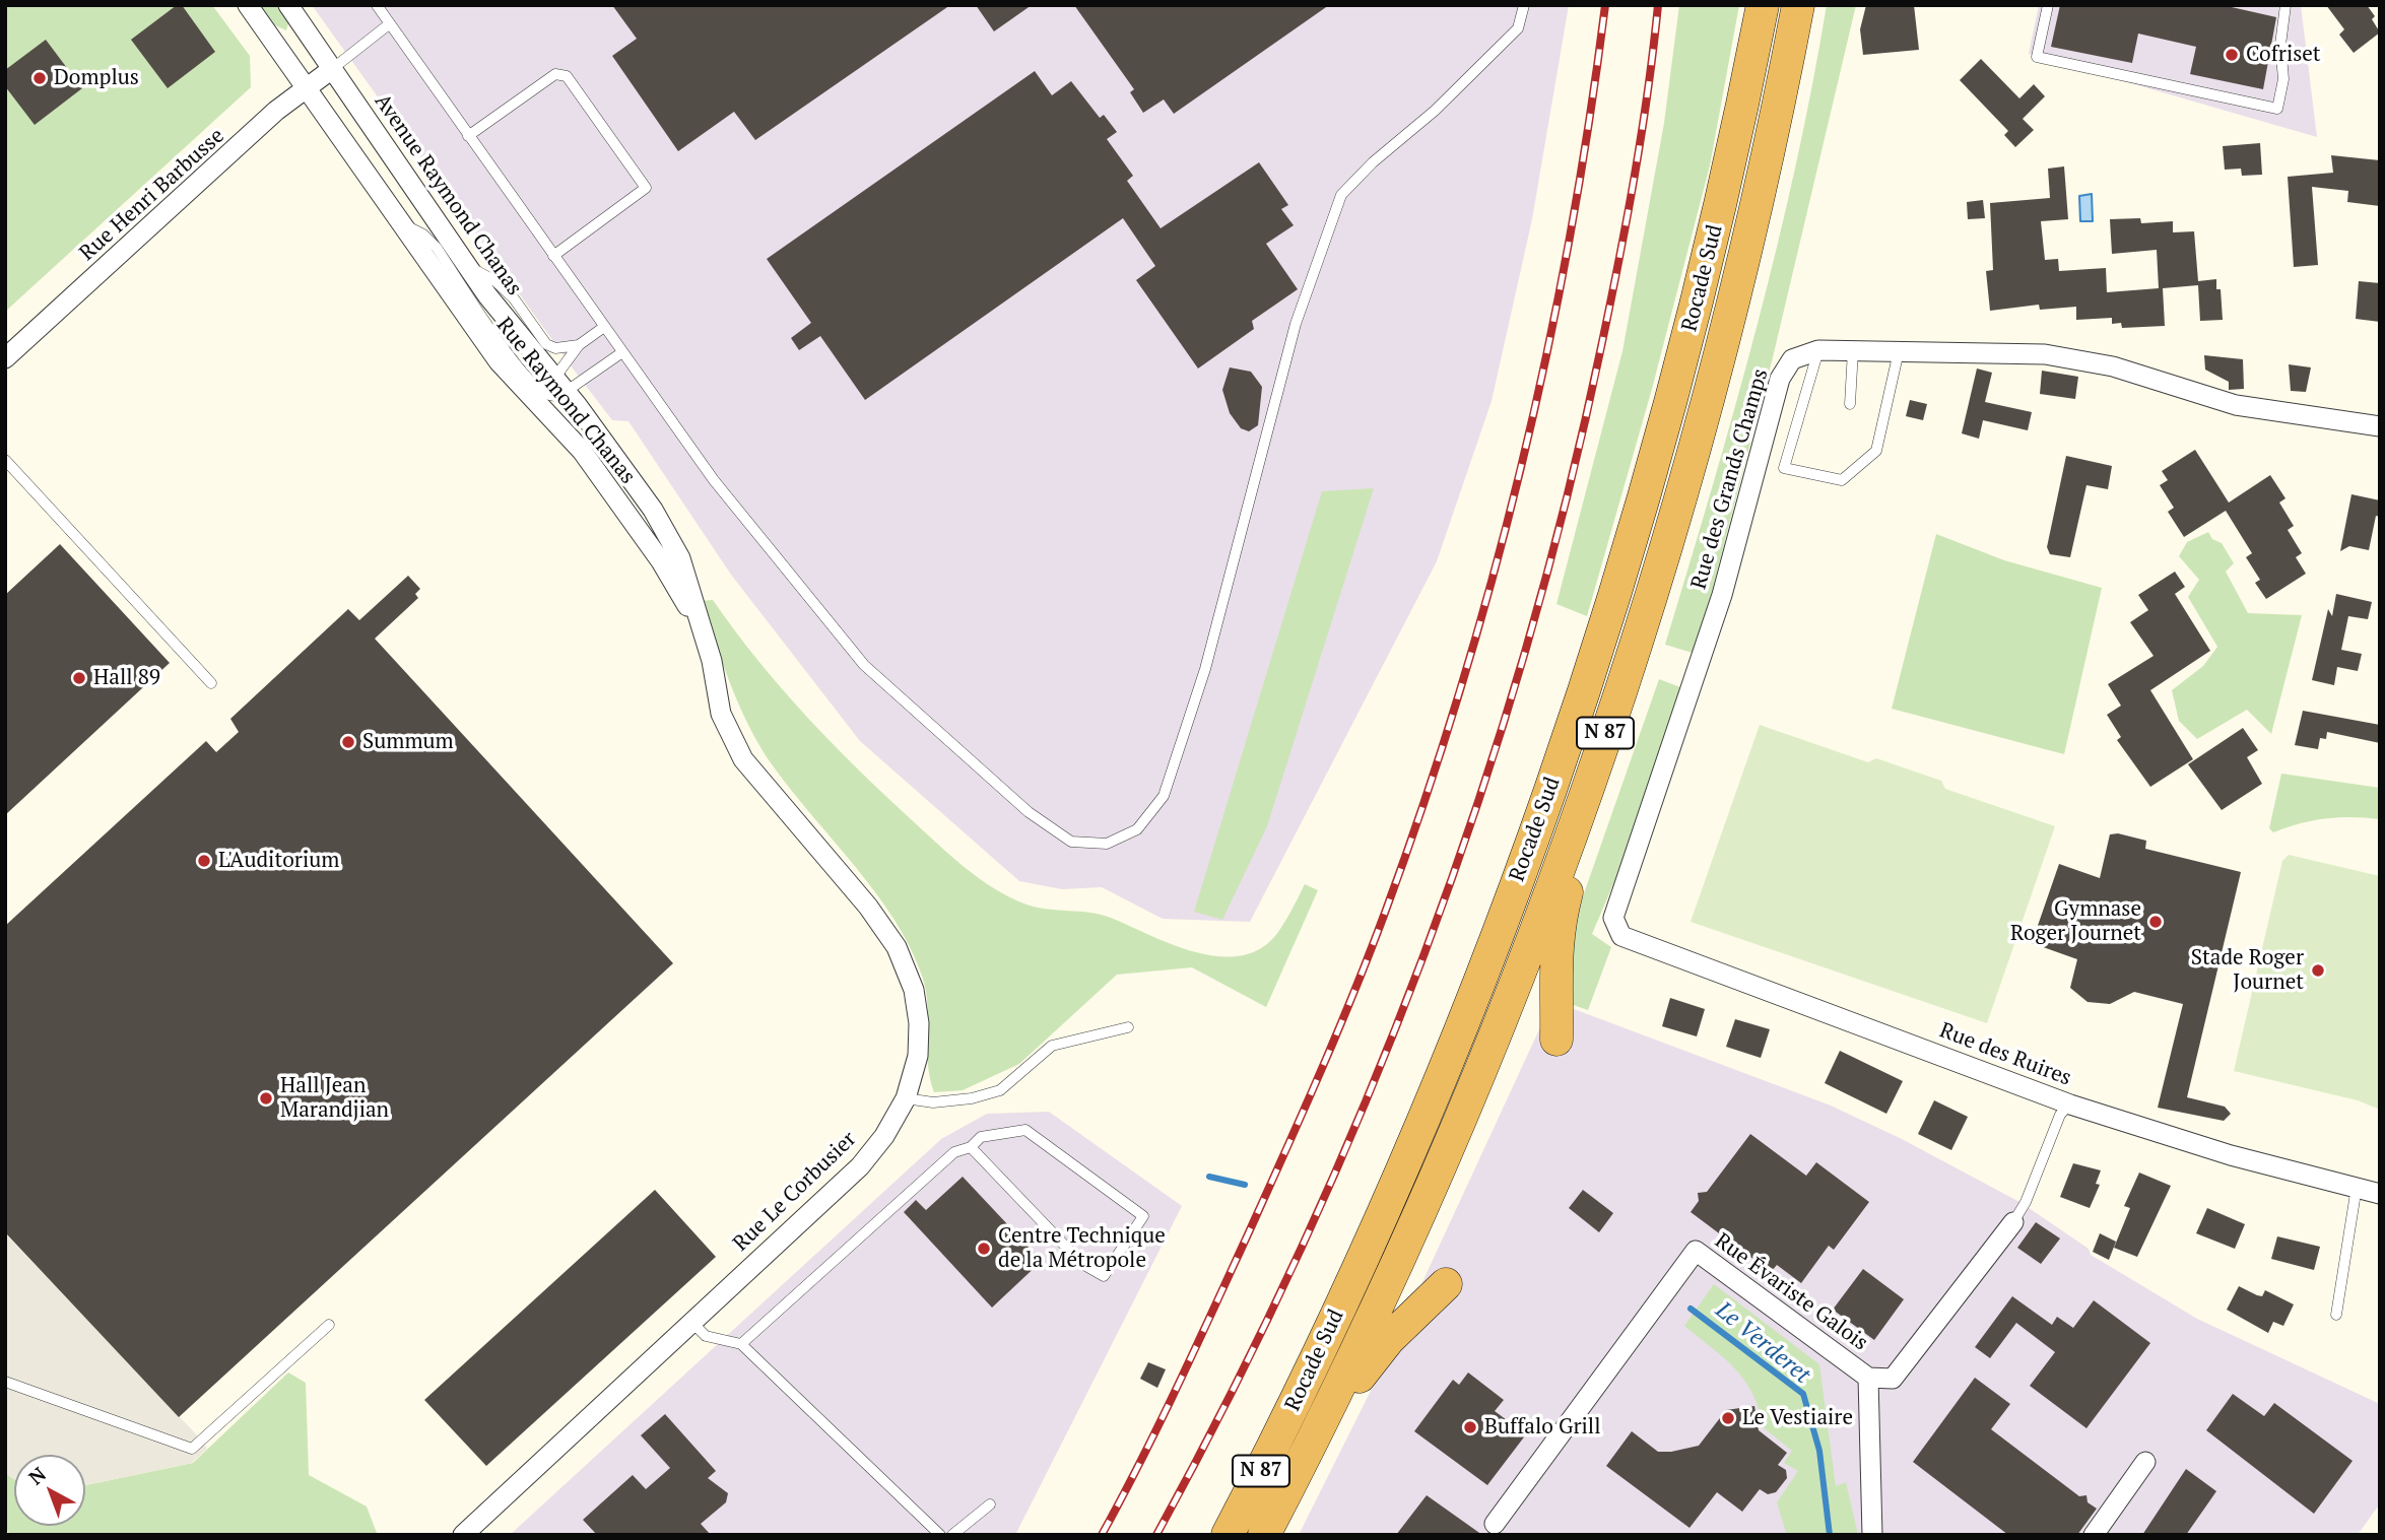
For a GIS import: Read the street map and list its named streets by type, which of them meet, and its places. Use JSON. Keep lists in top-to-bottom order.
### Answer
{
  "streets": {
    "highway": ["Rocade Sud", "N 87"],
    "street": [
      "Rue Henri Barbusse",
      "Avenue Raymond Chanas",
      "Rue Raymond Chanas",
      "Rue des Grands Champs",
      "Rue des Ruires",
      "Rue Le Corbusier",
      "Rue Évariste Galois"
    ]
  },
  "crossings": [
    ["Rue Henri Barbusse", "Avenue Raymond Chanas"],
    ["Rue Henri Barbusse", "Rue Raymond Chanas"],
    ["Avenue Raymond Chanas", "Rue Raymond Chanas"],
    ["Rocade Sud", "N 87"],
    ["Rue Raymond Chanas", "Rue Le Corbusier"],
    ["Rue des Grands Champs", "Rue des Ruires"]
  ],
  "water": ["Le Verderet"],
  "places": [
    "Cofriset",
    "Domplus",
    "Hall 89",
    "Summum",
    "L'Auditorium",
    "Gymnase Roger Journet",
    "Stade Roger Journet",
    "Hall Jean Marandjian",
    "Centre Technique de la Métropole",
    "Le Vestiaire",
    "Buffalo Grill"
  ],
  "north": "top left"
}
